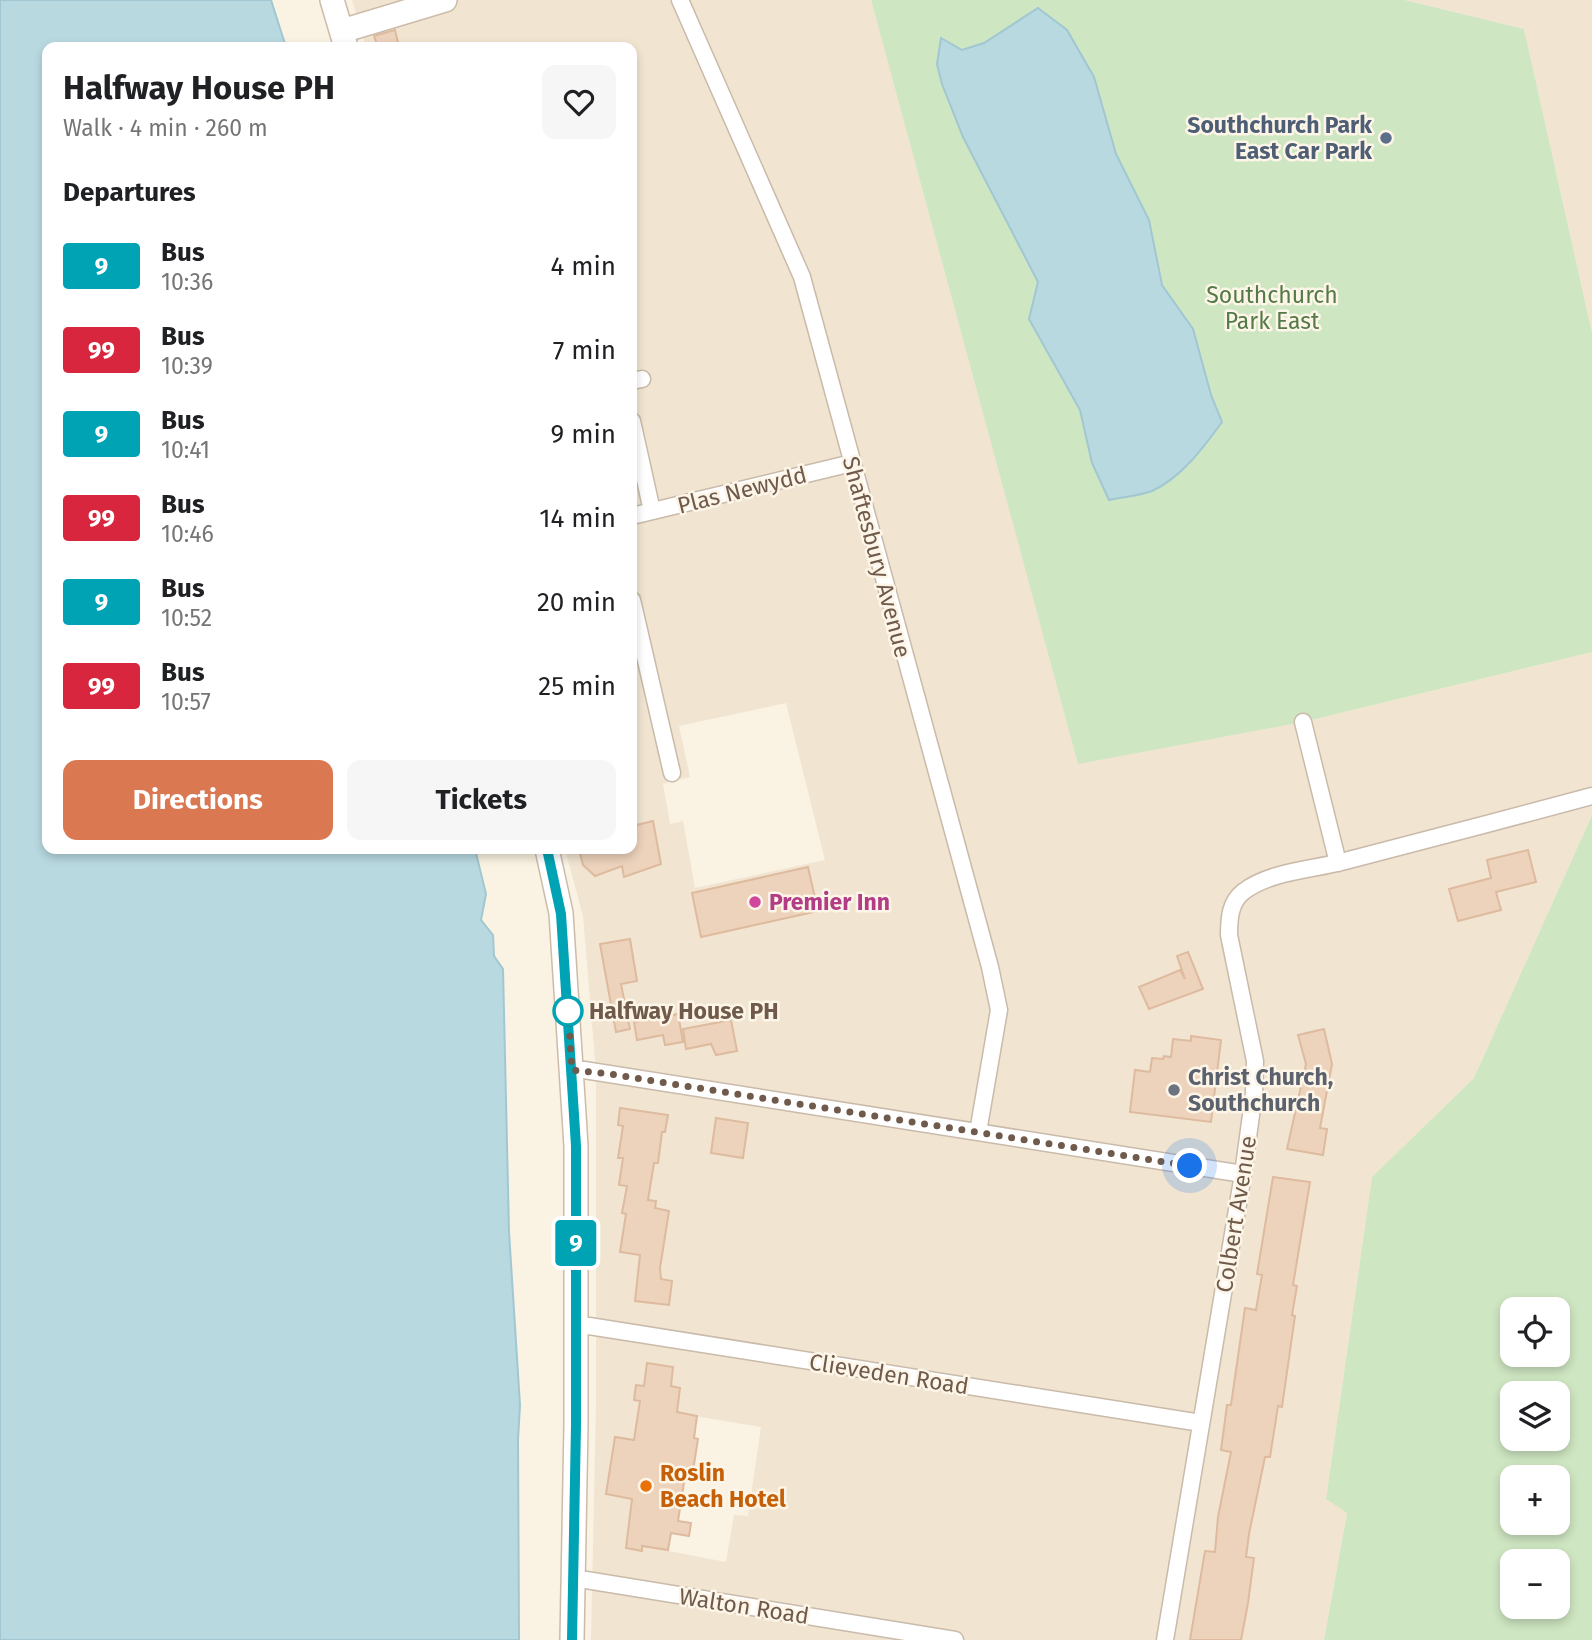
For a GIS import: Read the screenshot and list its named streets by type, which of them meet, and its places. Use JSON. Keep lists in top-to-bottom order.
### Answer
{
  "streets": {
    "street": [
      "Plas Newydd",
      "Shaftesbury Avenue",
      "Colbert Avenue",
      "Clieveden Road",
      "Walton Road"
    ]
  },
  "crossings": [
    ["Plas Newydd", "Shaftesbury Avenue"],
    ["Colbert Avenue", "Clieveden Road"]
  ],
  "parks": ["Southchurch Park East"],
  "places": [
    "Southchurch Park East Car Park",
    "Premier Inn",
    "Halfway House PH",
    "Christ Church, Southchurch",
    "Roslin Beach Hotel"
  ],
  "lines": ["bus line 9"],
  "page": {
    "on_map": "9",
    "heading": [
      ["Halfway House PH", "Walk · 4 min · 260 m"],
      "Departures"
    ],
    "list": [
      {
        "mark": "9",
        "name": "Bus",
        "note": "10:36",
        "value": "4 min"
      },
      {
        "mark": "99",
        "name": "Bus",
        "note": "10:39",
        "value": "7 min"
      },
      {
        "mark": "9",
        "name": "Bus",
        "note": "10:41",
        "value": "9 min"
      },
      {
        "mark": "99",
        "name": "Bus",
        "note": "10:46",
        "value": "14 min"
      },
      {
        "mark": "9",
        "name": "Bus",
        "note": "10:52",
        "value": "20 min"
      },
      {
        "mark": "99",
        "name": "Bus",
        "note": "10:57",
        "value": "25 min"
      }
    ],
    "buttons": ["Directions", "Tickets"],
    "map_buttons": ["+", "−"]
  }
}
